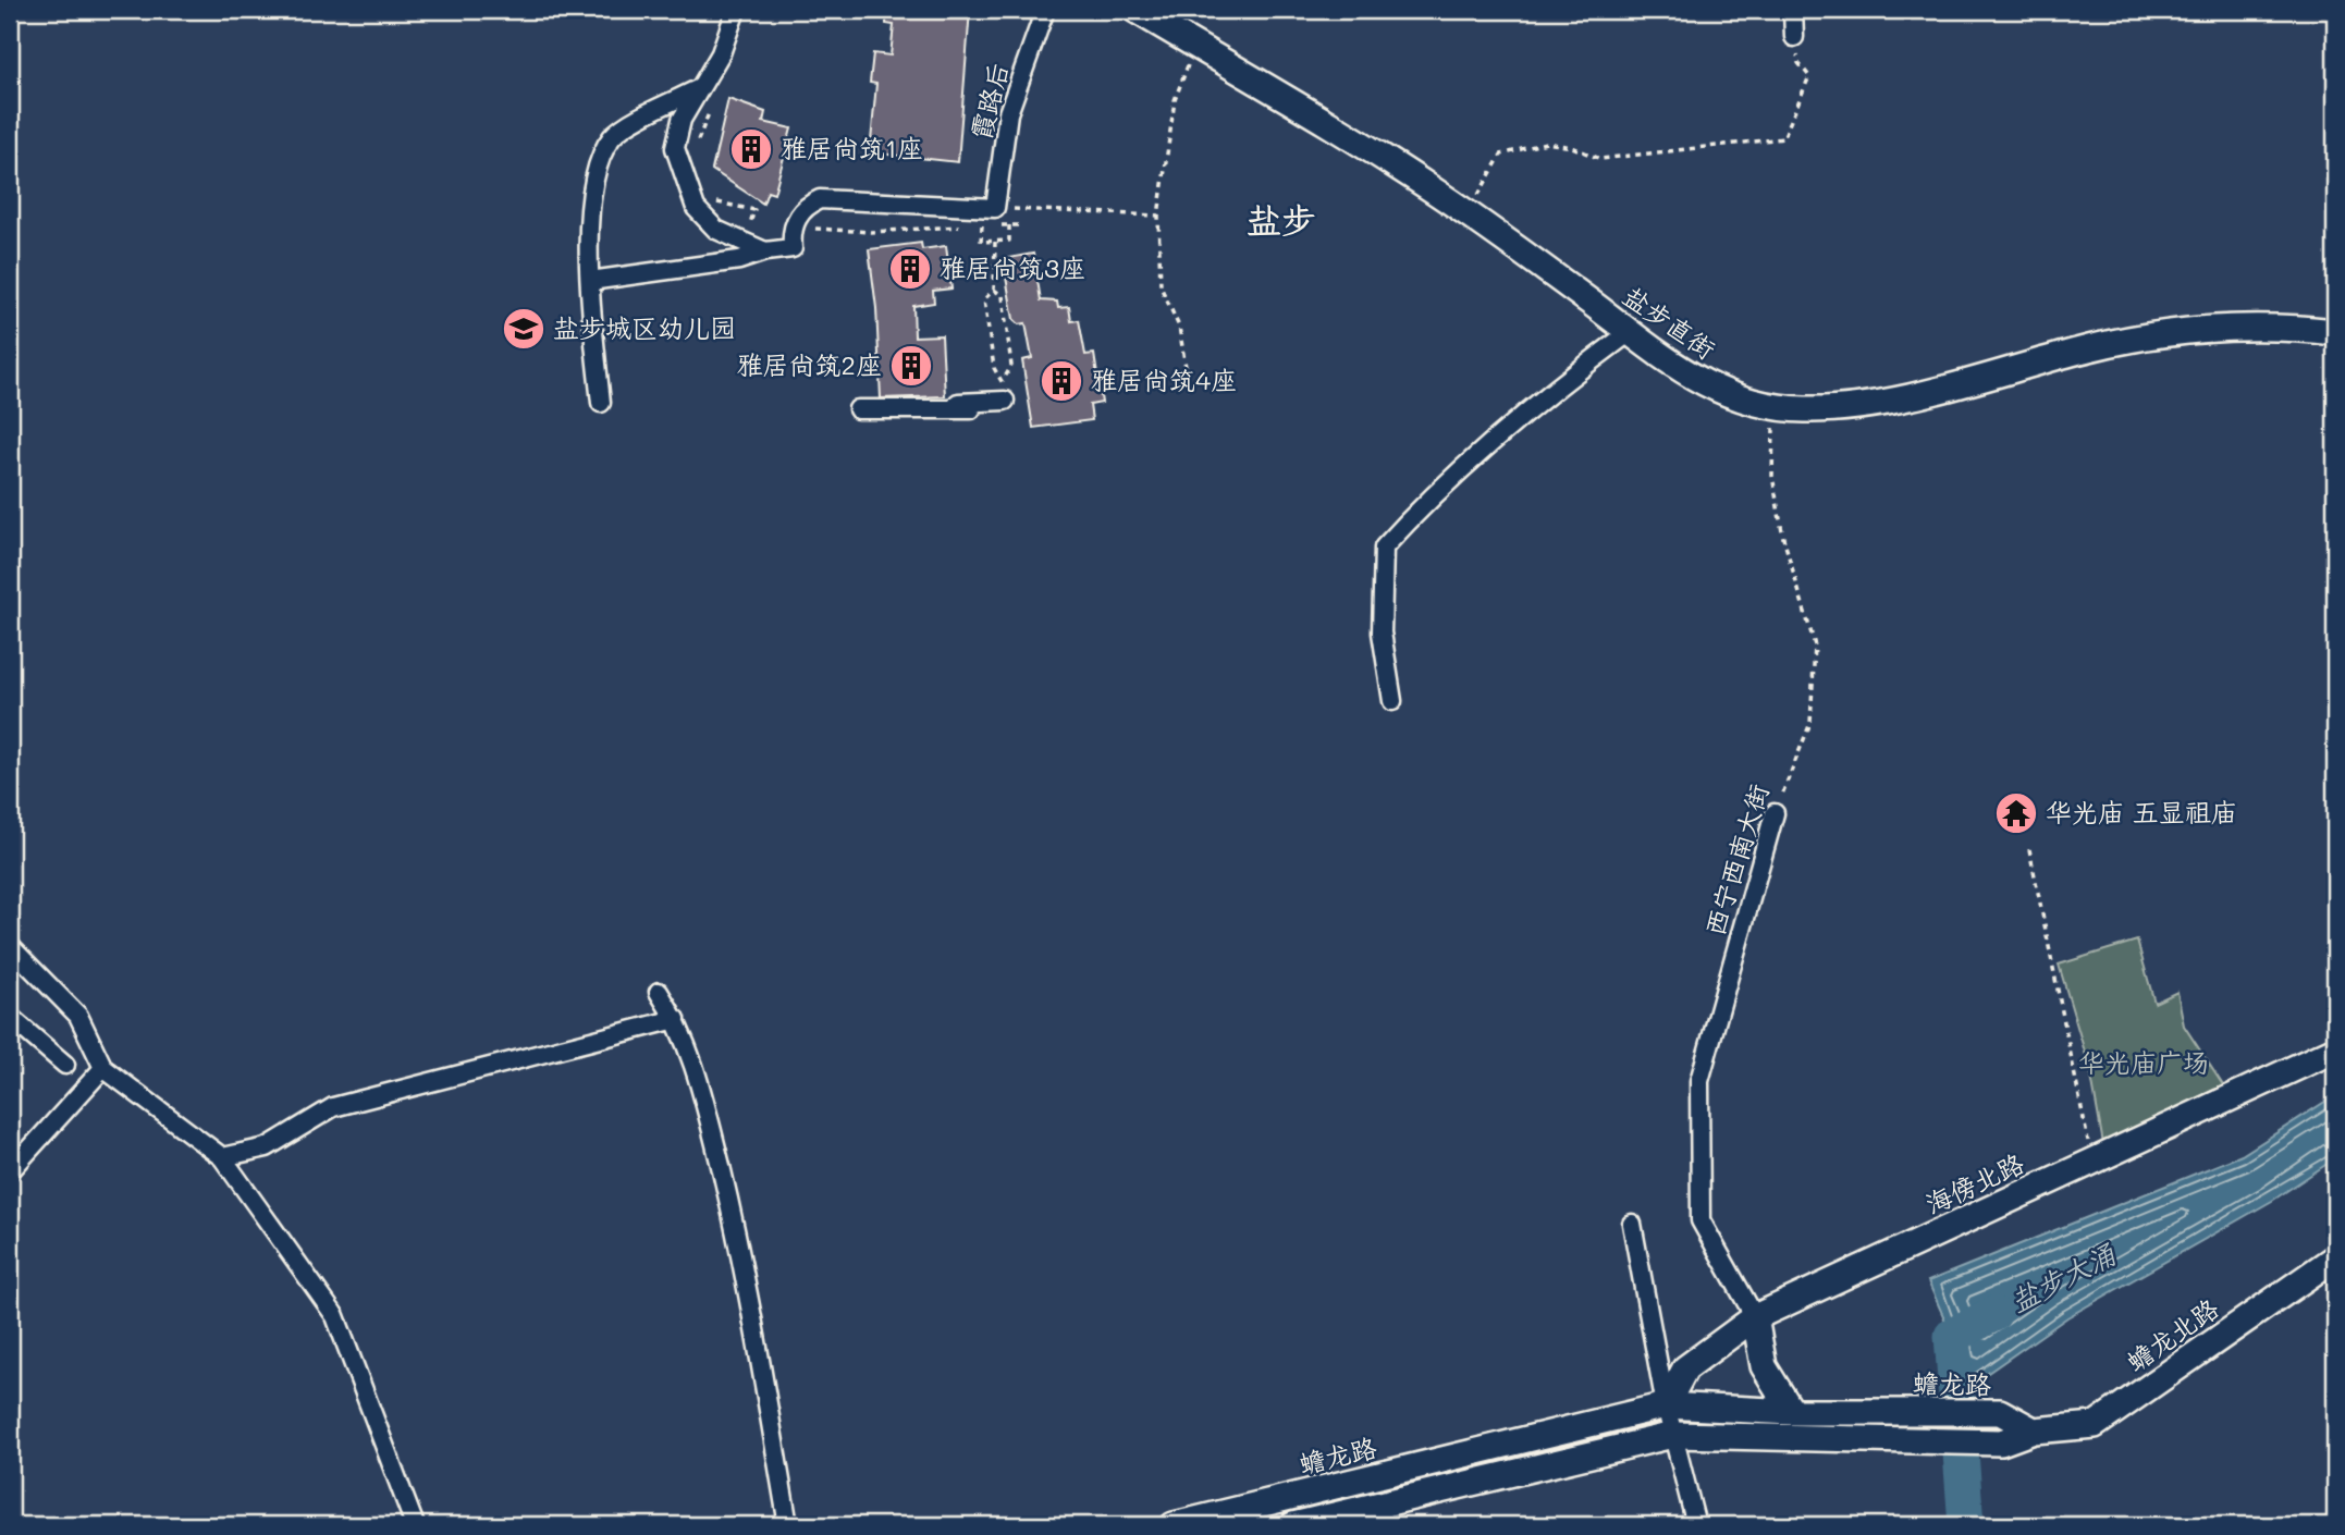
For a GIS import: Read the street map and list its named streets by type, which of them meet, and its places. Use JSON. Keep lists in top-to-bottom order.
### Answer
{
  "streets": {
    "street": [
      "霞路后",
      "盐步直街",
      "西宁西南大街",
      "海傍北路",
      "蟾龙北路",
      "蟾龙路"
    ]
  },
  "crossings": [
    ["盐步直街", "西宁西南大街"],
    ["西宁西南大街", "海傍北路"],
    ["海傍北路", "蟾龙路"],
    ["蟾龙北路", "蟾龙路"]
  ],
  "districts": ["盐步"],
  "water": ["盐步大涌"],
  "parks": ["华光庙广场"],
  "places": {
    "building": [
      "雅居尚筑1座",
      "雅居尚筑3座",
      "雅居尚筑2座",
      "雅居尚筑4座"
    ],
    "school or university": ["盐步城区幼儿园"],
    "temple": ["华光庙 五显祖庙"]
  }
}
